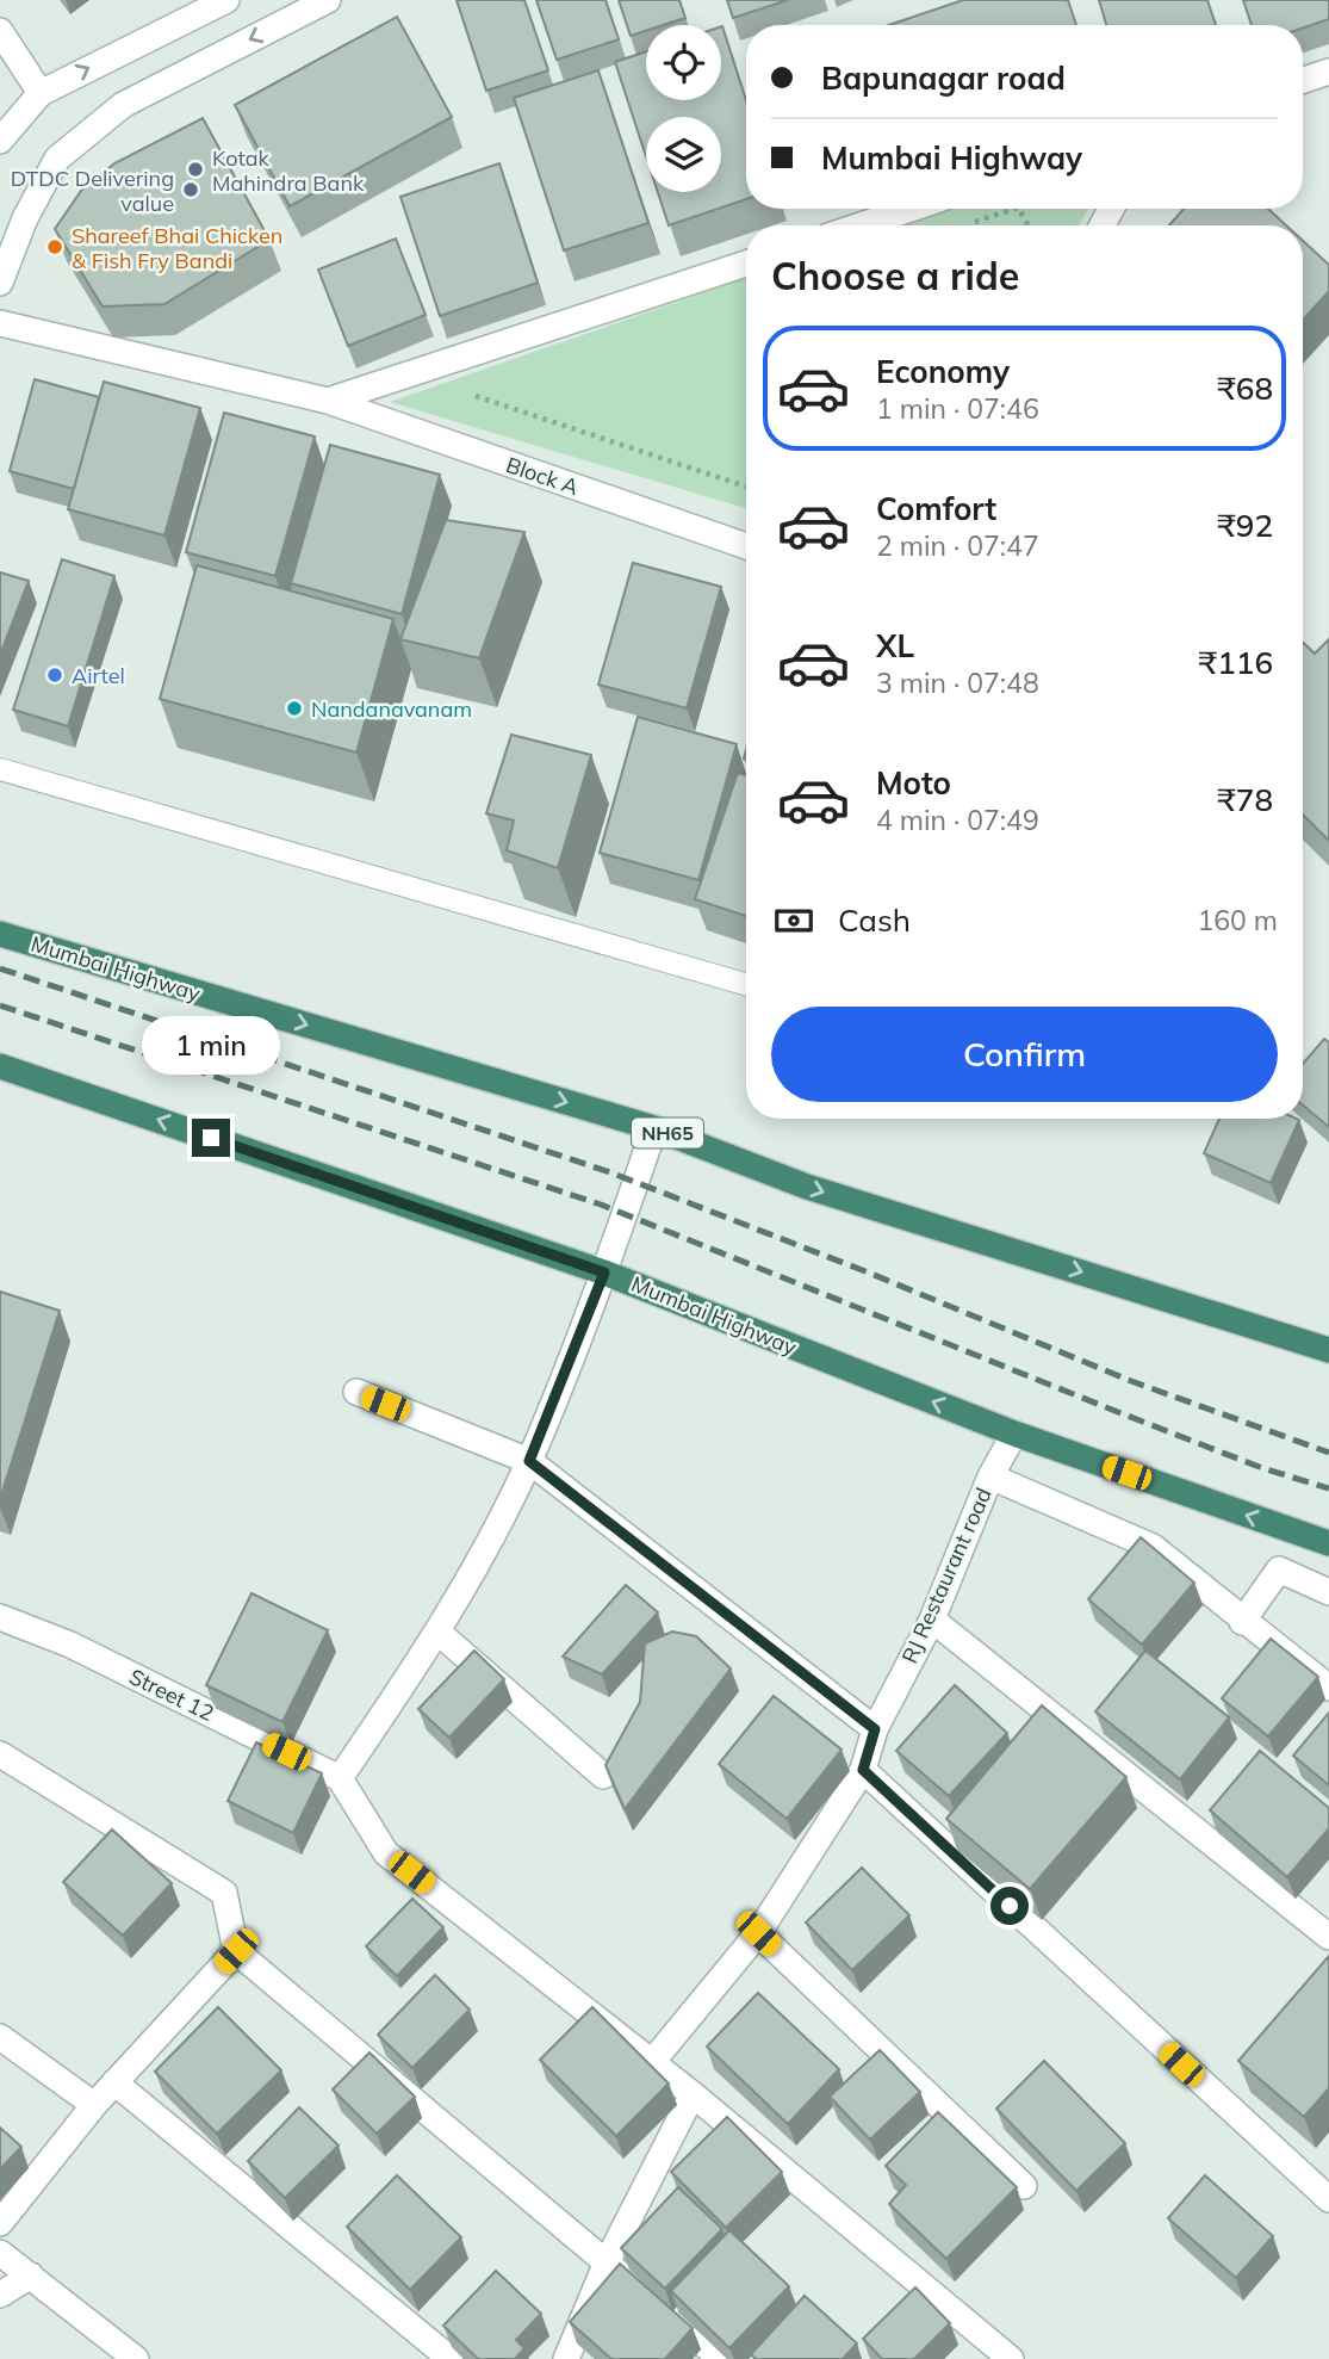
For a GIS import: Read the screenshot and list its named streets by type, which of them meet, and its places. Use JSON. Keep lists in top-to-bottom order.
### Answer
{
  "streets": {
    "highway": ["Mumbai Highway", "NH65"],
    "street": ["Block A", "RJ Restaurant road", "Street 12"]
  },
  "crossings": [
    ["Mumbai Highway", "RJ Restaurant road"]
  ],
  "places": [
    "Kotak Mahindra Bank",
    "DTDC Delivering value",
    "Shareef Bhai Chicken & Fish Fry Bandi",
    "Airtel",
    "Nandanavanam"
  ],
  "page": {
    "banner": ["Bapunagar road", "Mumbai Highway"],
    "heading": "Choose a ride",
    "list": [
      {
        "name": "Economy",
        "note": "1 min · 07:46",
        "value": "₹68"
      },
      {
        "name": "Comfort",
        "note": "2 min · 07:47",
        "value": "₹92"
      },
      {
        "name": "XL",
        "note": "3 min · 07:48",
        "value": "₹116"
      },
      {
        "name": "Moto",
        "note": "4 min · 07:49",
        "value": "₹78"
      }
    ],
    "pay": ["Cash", "160 m"],
    "buttons": "Confirm",
    "bubble": "1 min"
  }
}
